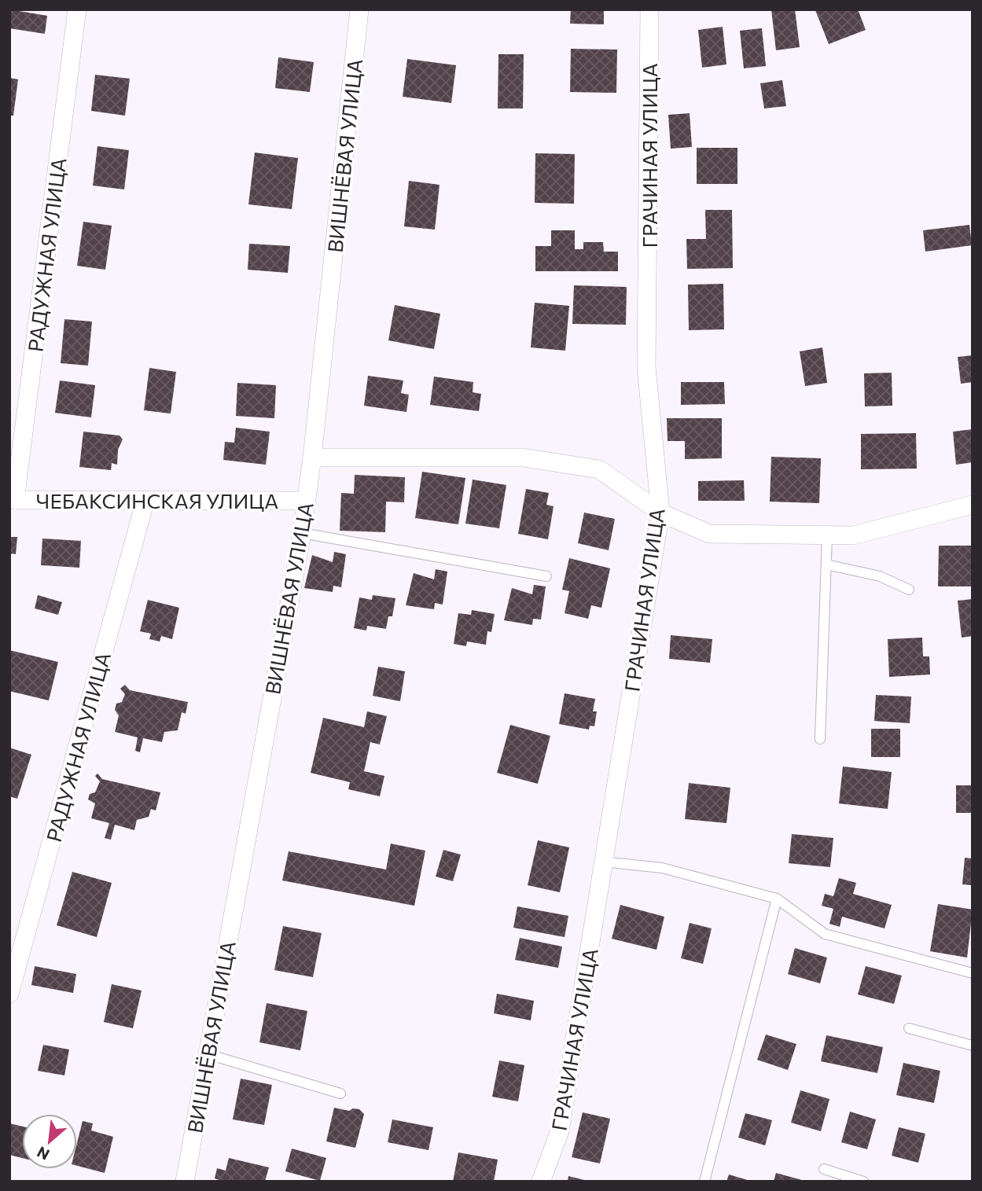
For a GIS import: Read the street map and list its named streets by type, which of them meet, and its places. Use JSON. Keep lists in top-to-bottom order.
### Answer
{
  "streets": {
    "street": [
      "ВИШНЁВАЯ УЛИЦА",
      "ГРАЧИНАЯ УЛИЦА",
      "РАДУЖНАЯ УЛИЦА",
      "ЧЕБАКСИНСКАЯ УЛИЦА"
    ]
  },
  "crossings": [
    ["ВИШНЁВАЯ УЛИЦА", "ЧЕБАКСИНСКАЯ УЛИЦА"],
    ["РАДУЖНАЯ УЛИЦА", "ЧЕБАКСИНСКАЯ УЛИЦА"]
  ],
  "north": "bottom left"
}
